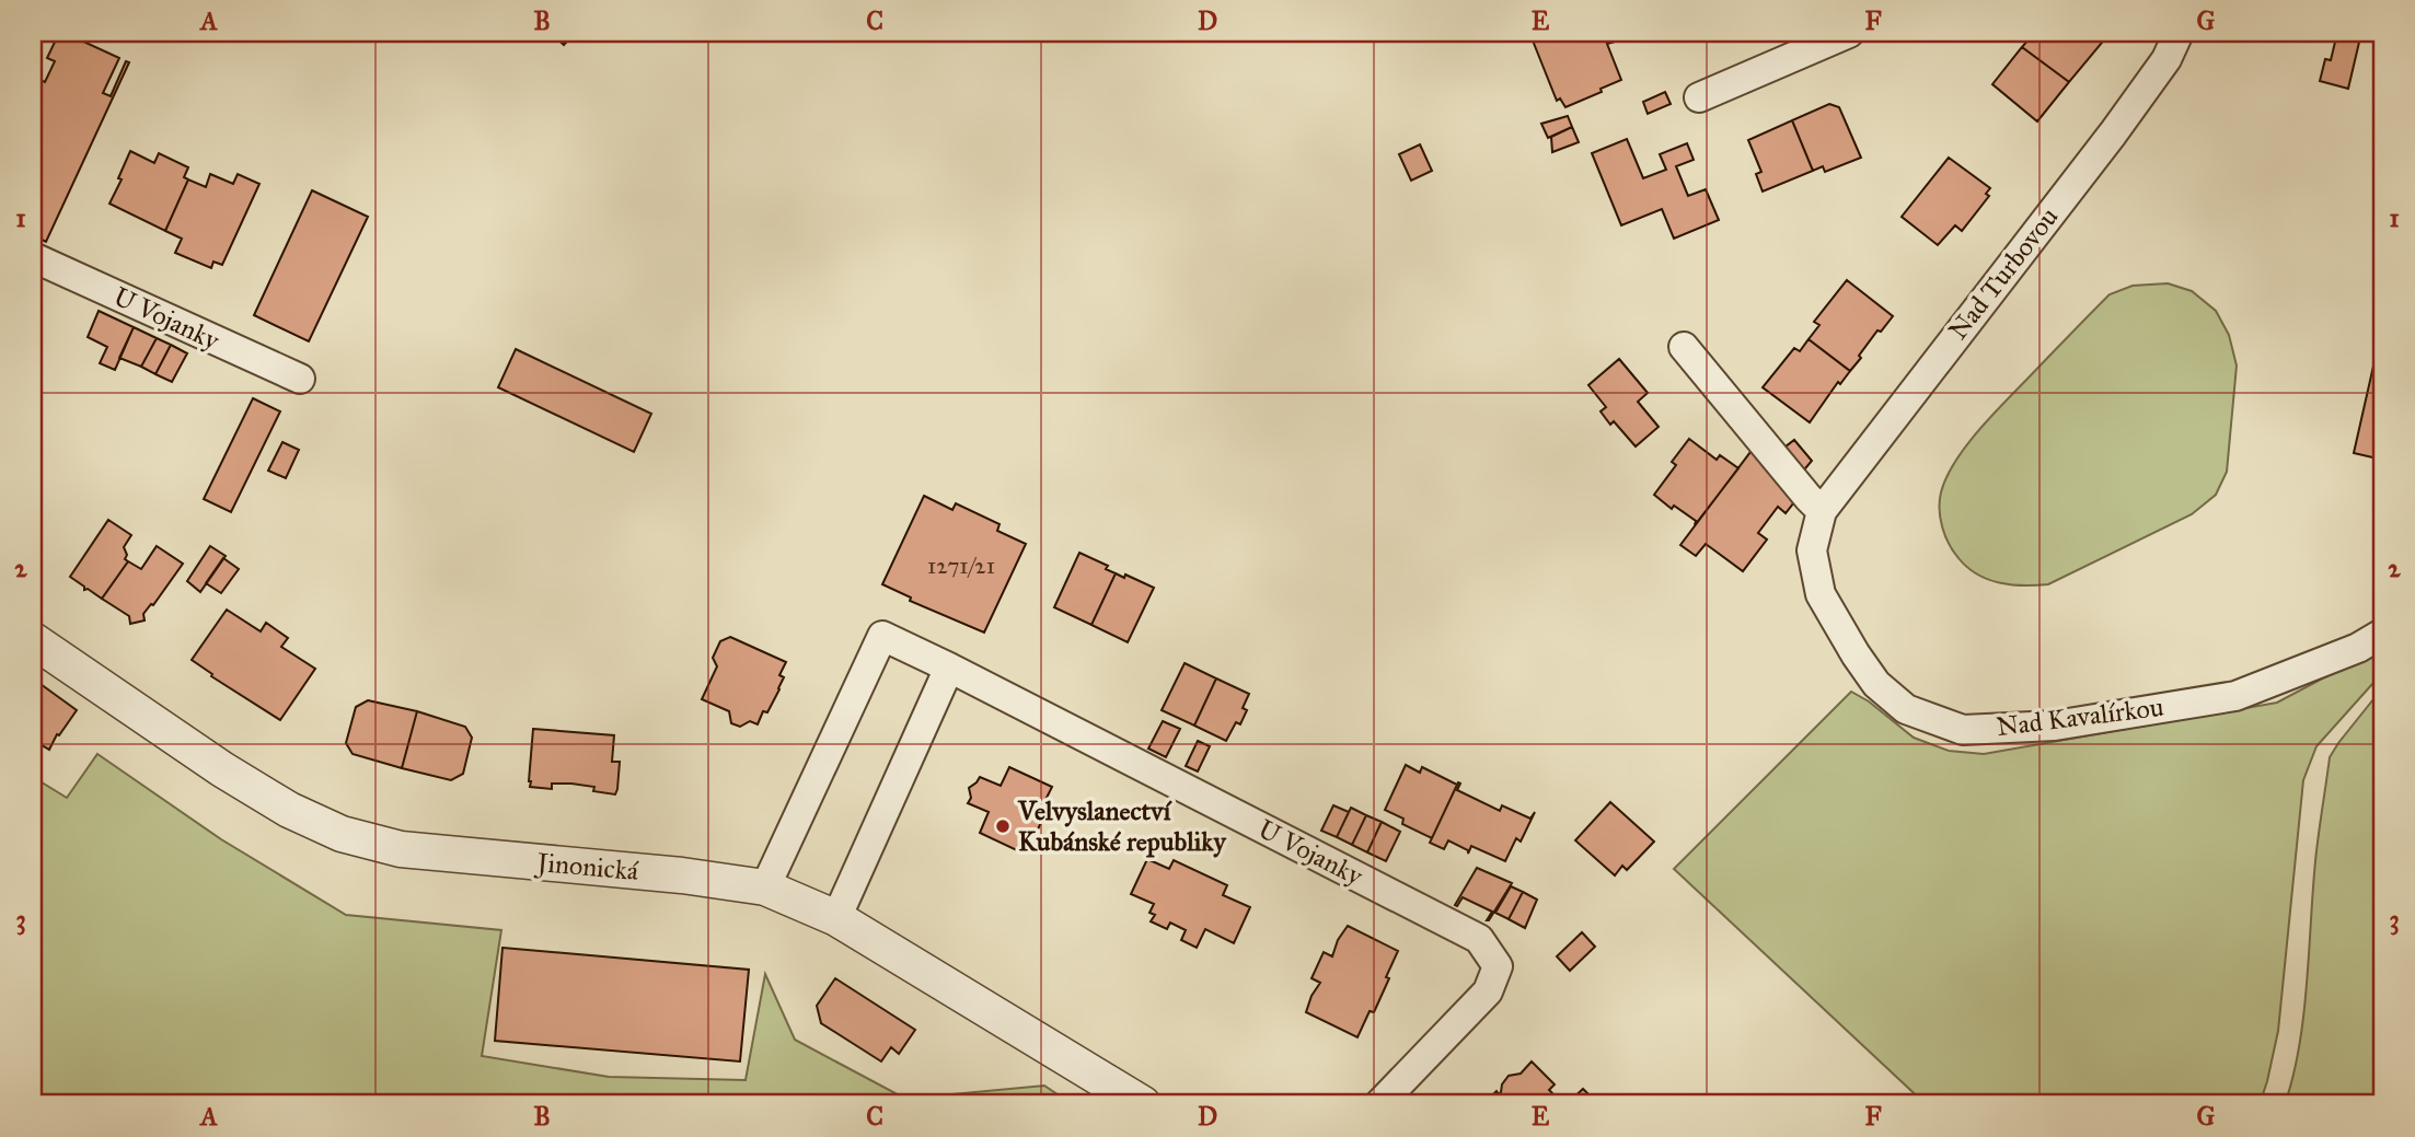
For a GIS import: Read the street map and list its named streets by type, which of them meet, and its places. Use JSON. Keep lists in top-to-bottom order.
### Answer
{
  "streets": {
    "street": [
      "Nad Turbovou",
      "U Vojanky",
      "Nad Kavalírkou",
      "Jinonická"
    ]
  },
  "crossings": [
    ["Nad Turbovou", "Nad Kavalírkou"],
    ["U Vojanky", "Jinonická"]
  ],
  "places": ["Velvyslanectví Kubánské republiky"],
  "house_numbers": ["1271/21"],
  "grid": {
    "columns": [
      "A",
      "B",
      "C",
      "D",
      "E",
      "F",
      "G"
    ],
    "rows": ["1", "2", "3"]
  }
}
